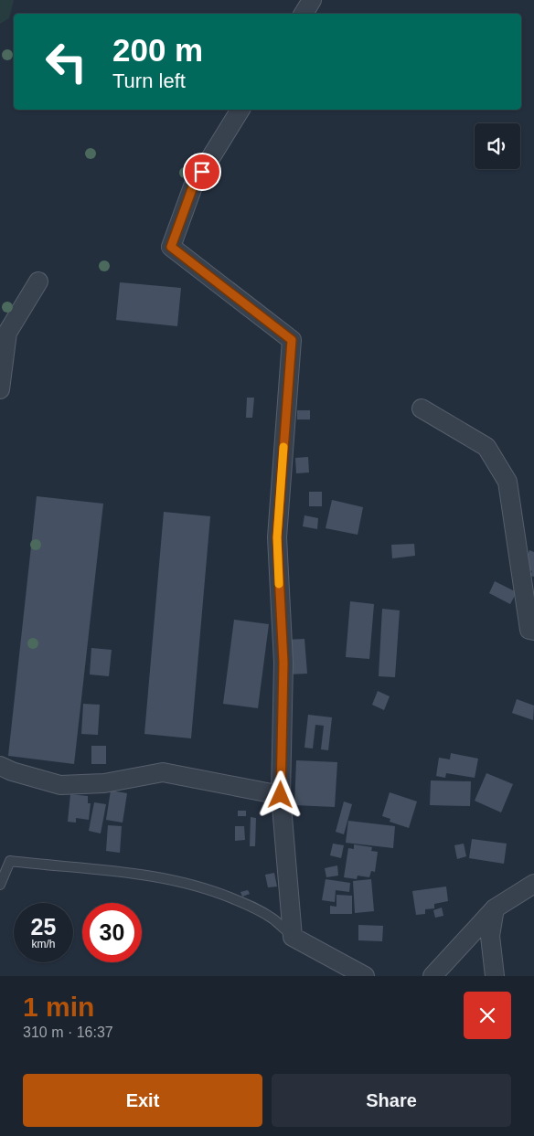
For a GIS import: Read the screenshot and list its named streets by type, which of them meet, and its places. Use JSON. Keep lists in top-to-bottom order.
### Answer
{
  "page": {
    "turn": ["200 m", "Turn left"],
    "speed": "25 km/h",
    "limit": "30",
    "heading": ["1 min", "310 m · 16:37"],
    "buttons": ["Exit", "Share"]
  }
}
